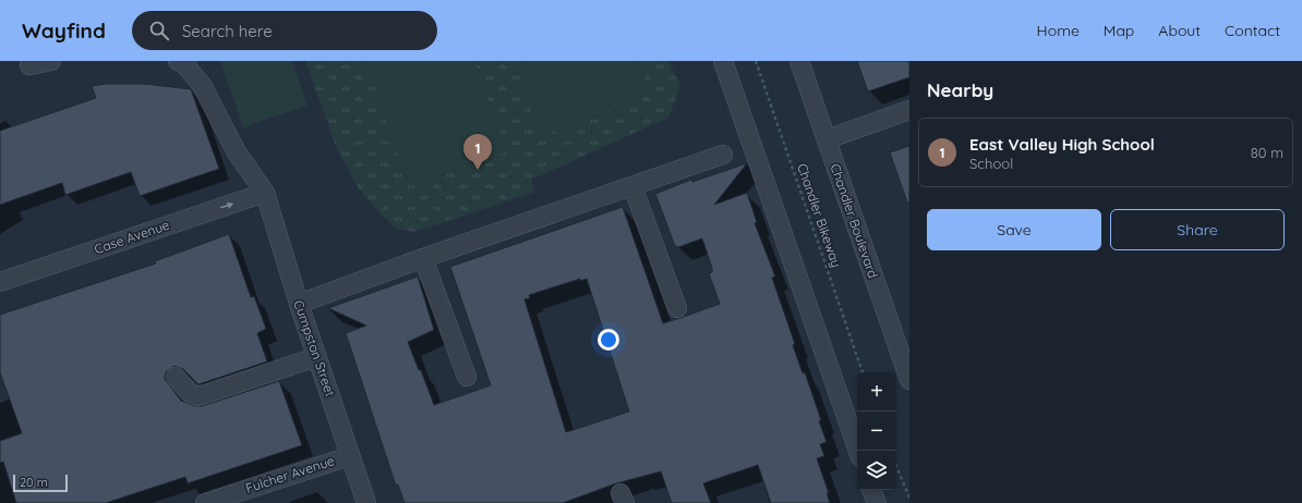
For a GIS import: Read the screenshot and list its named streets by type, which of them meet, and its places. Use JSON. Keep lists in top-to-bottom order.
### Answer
{
  "streets": {
    "street": [
      "Chandler Boulevard",
      "Case Avenue",
      "Cumpston Street",
      "Fulcher Avenue"
    ],
    "path": ["Chandler Bikeway"]
  },
  "crossings": [
    ["Case Avenue", "Cumpston Street"],
    ["Cumpston Street", "Fulcher Avenue"]
  ],
  "one_way": ["Case Avenue"],
  "scale_bar": "20 m",
  "page": {
    "header": "Wayfind",
    "search": "Search here",
    "nav": [
      "Home",
      "Map",
      "About",
      "Contact"
    ],
    "heading": "Nearby",
    "list": [
      {
        "mark": "1",
        "name": "East Valley High School",
        "note": "School",
        "value": "80 m"
      }
    ],
    "pins": "1",
    "buttons": ["Save", "Share"],
    "map_buttons": ["+", "−"],
    "scale": "20 m"
  }
}
